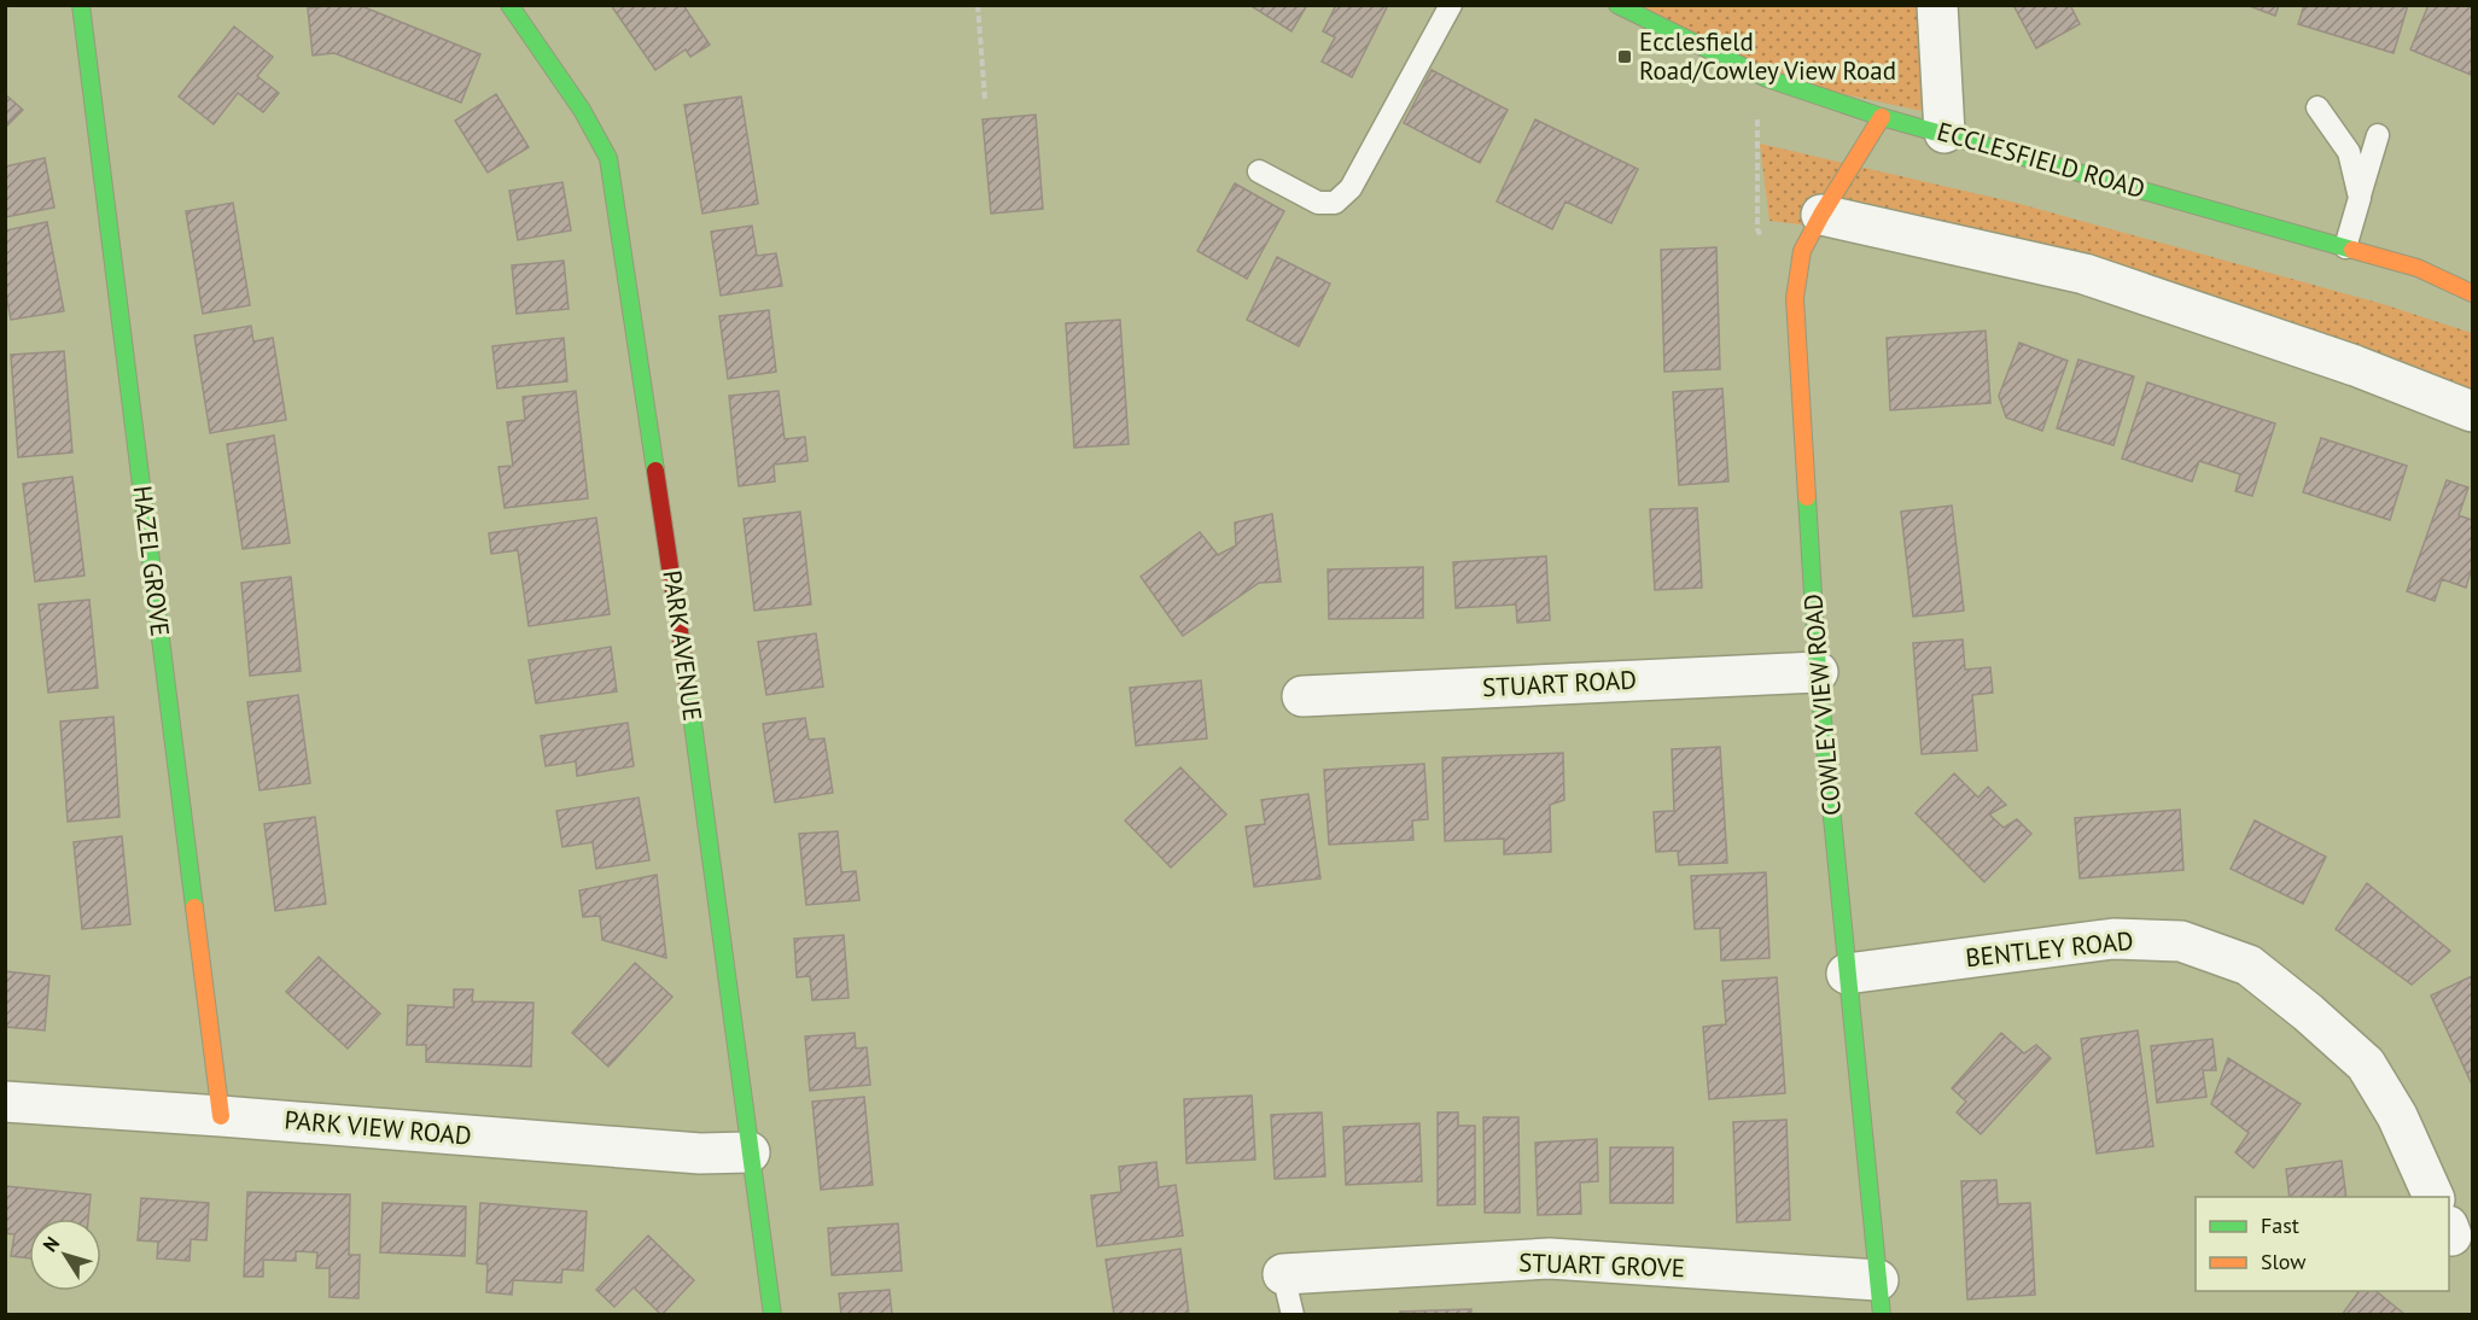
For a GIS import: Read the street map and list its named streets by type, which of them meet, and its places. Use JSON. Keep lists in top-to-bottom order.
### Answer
{
  "streets": {
    "street": [
      "ECCLESFIELD ROAD",
      "HAZEL GROVE",
      "PARK AVENUE",
      "STUART ROAD",
      "COWLEY VIEW ROAD",
      "BENTLEY ROAD",
      "PARK VIEW ROAD",
      "STUART GROVE"
    ]
  },
  "crossings": [
    ["ECCLESFIELD ROAD", "COWLEY VIEW ROAD"],
    ["HAZEL GROVE", "PARK VIEW ROAD"],
    ["PARK AVENUE", "PARK VIEW ROAD"],
    ["STUART ROAD", "COWLEY VIEW ROAD"],
    ["COWLEY VIEW ROAD", "BENTLEY ROAD"],
    ["COWLEY VIEW ROAD", "STUART GROVE"]
  ],
  "places": {
    "transit": ["Ecclesfield Road/Cowley View Road"]
  },
  "legend": ["Fast", "Slow"],
  "north": "top left"
}
